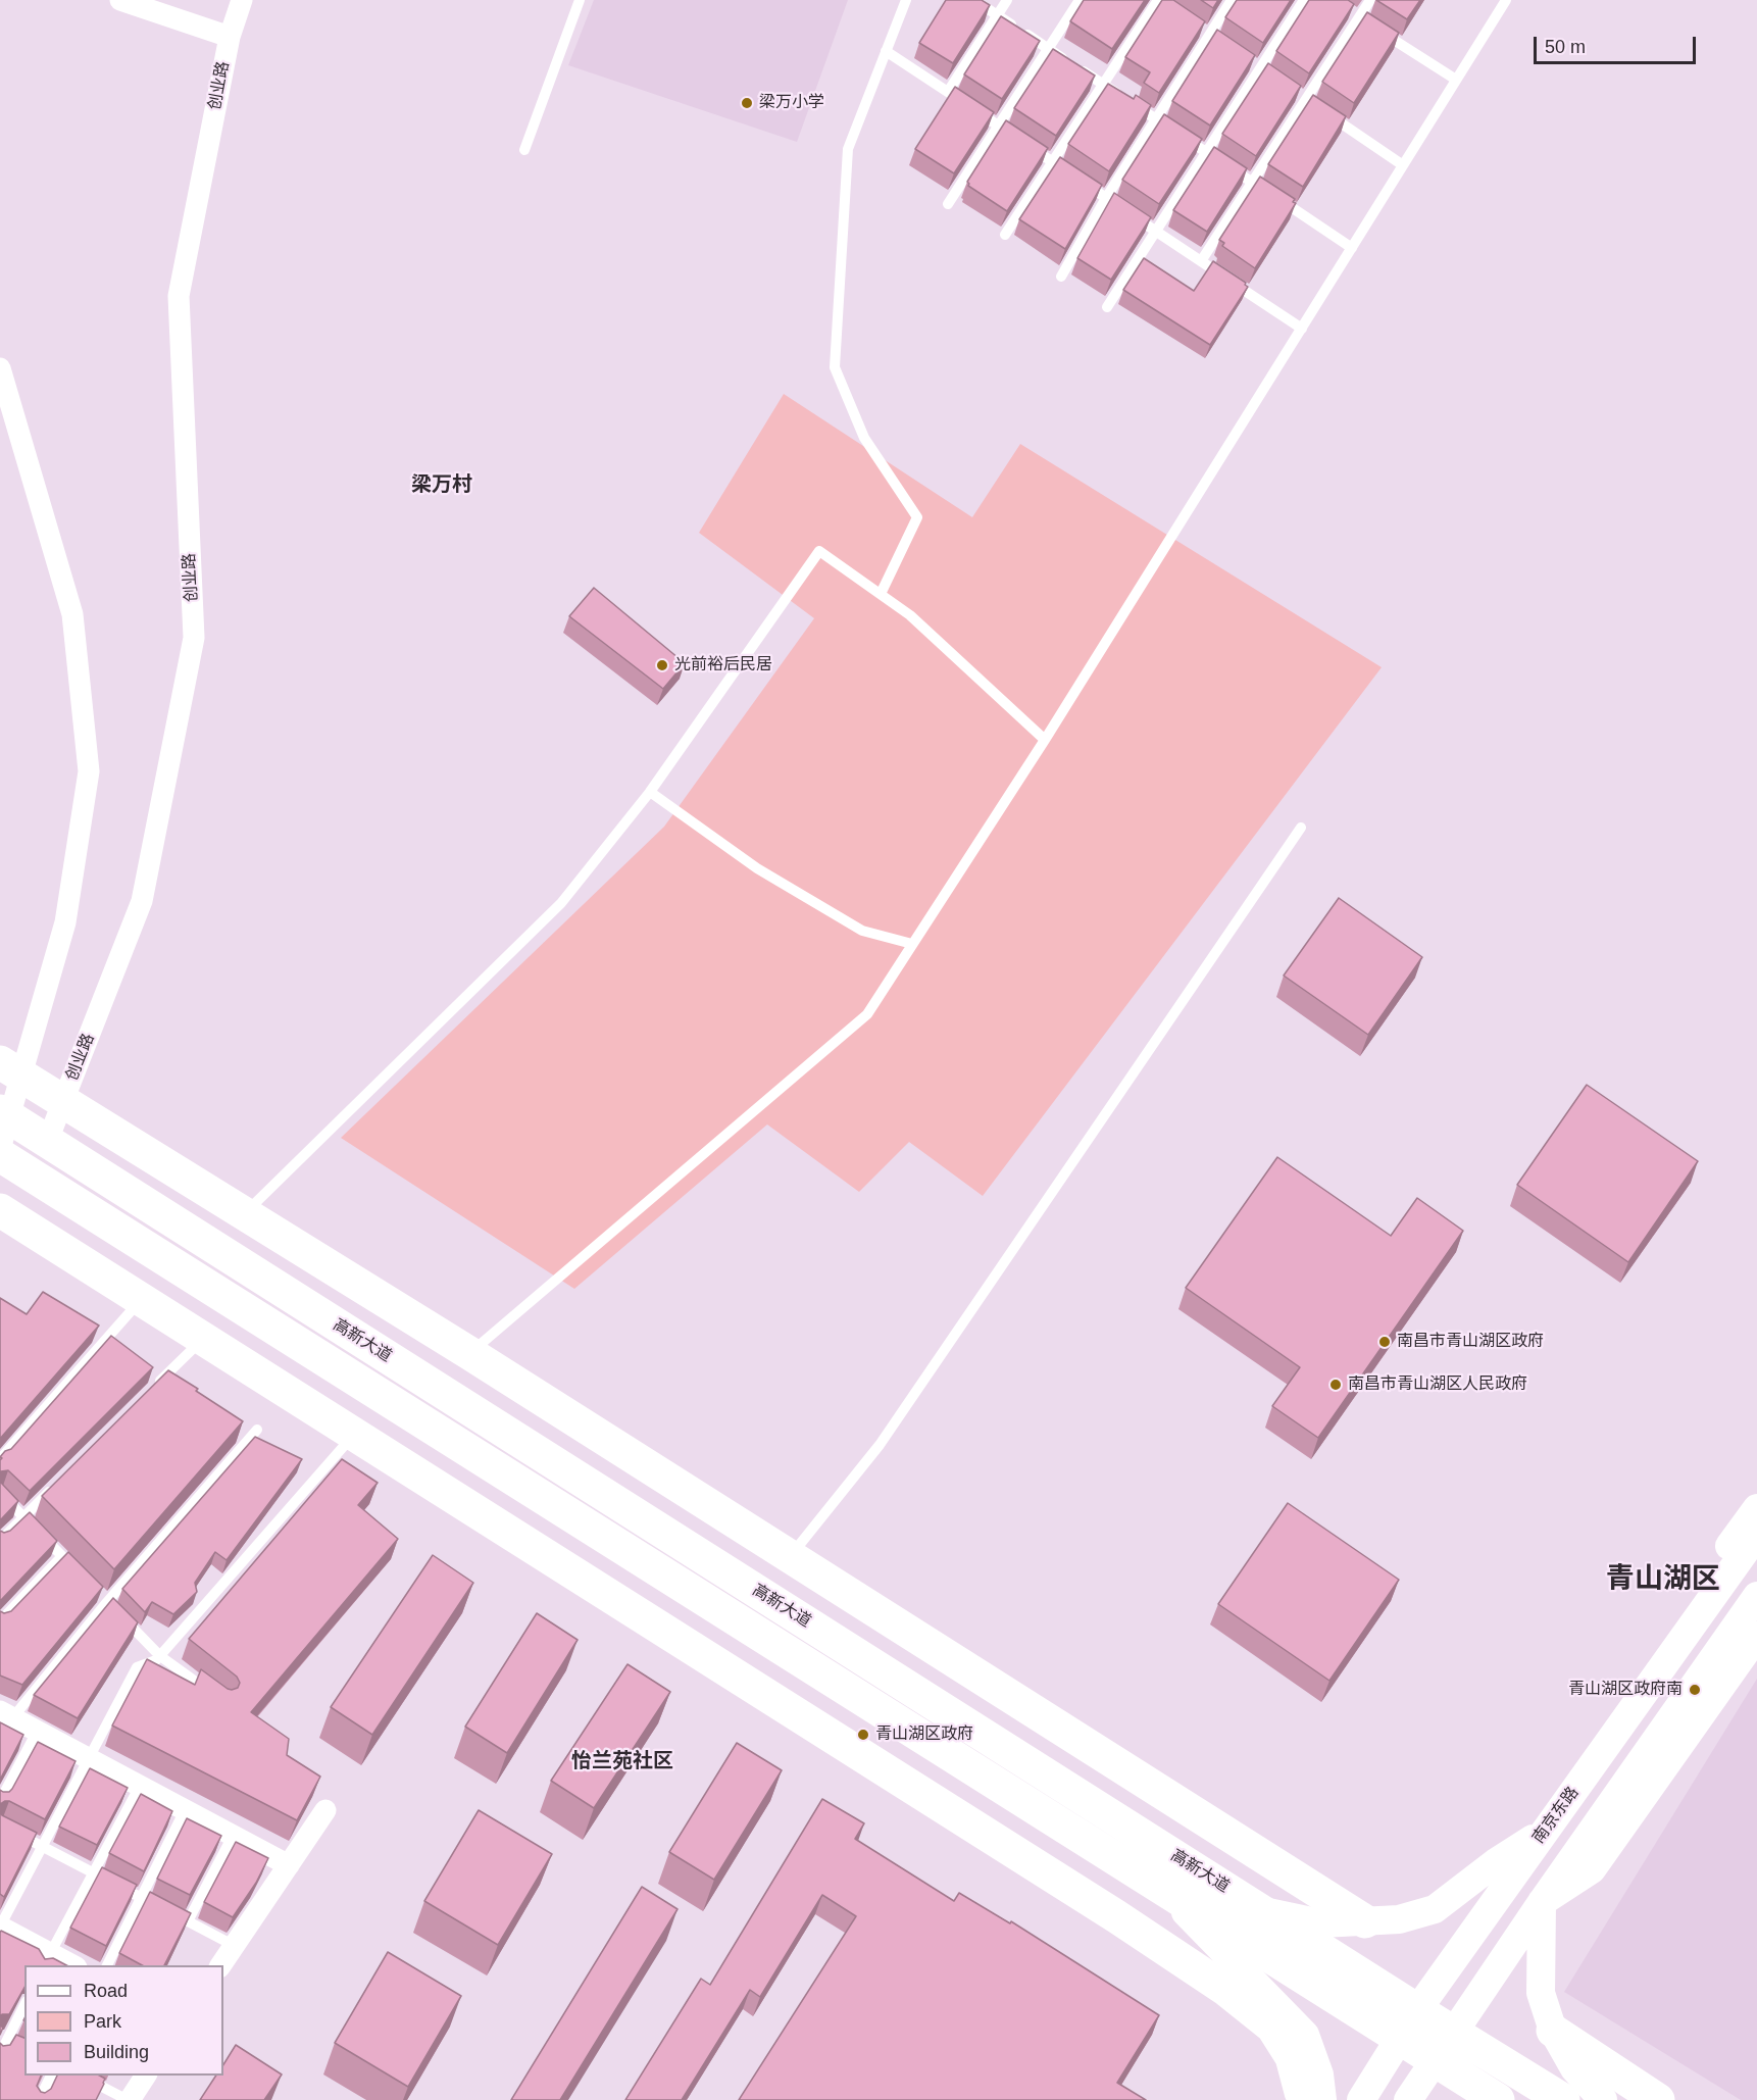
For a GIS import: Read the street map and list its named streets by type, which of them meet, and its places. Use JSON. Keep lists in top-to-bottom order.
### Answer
{
  "streets": {
    "main road": ["高新大道", "南京东路"],
    "street": ["创业路"]
  },
  "crossings": [
    ["创业路", "高新大道"],
    ["高新大道", "南京东路"]
  ],
  "districts": ["梁万村", "青山湖区", "怡兰苑社区"],
  "places": [
    "梁万小学",
    "光前裕后民居",
    "南昌市青山湖区政府",
    "南昌市青山湖区人民政府",
    "青山湖区政府南",
    "青山湖区政府"
  ],
  "legend": ["Road", "Park", "Building"],
  "scale_bar": "50 m"
}
